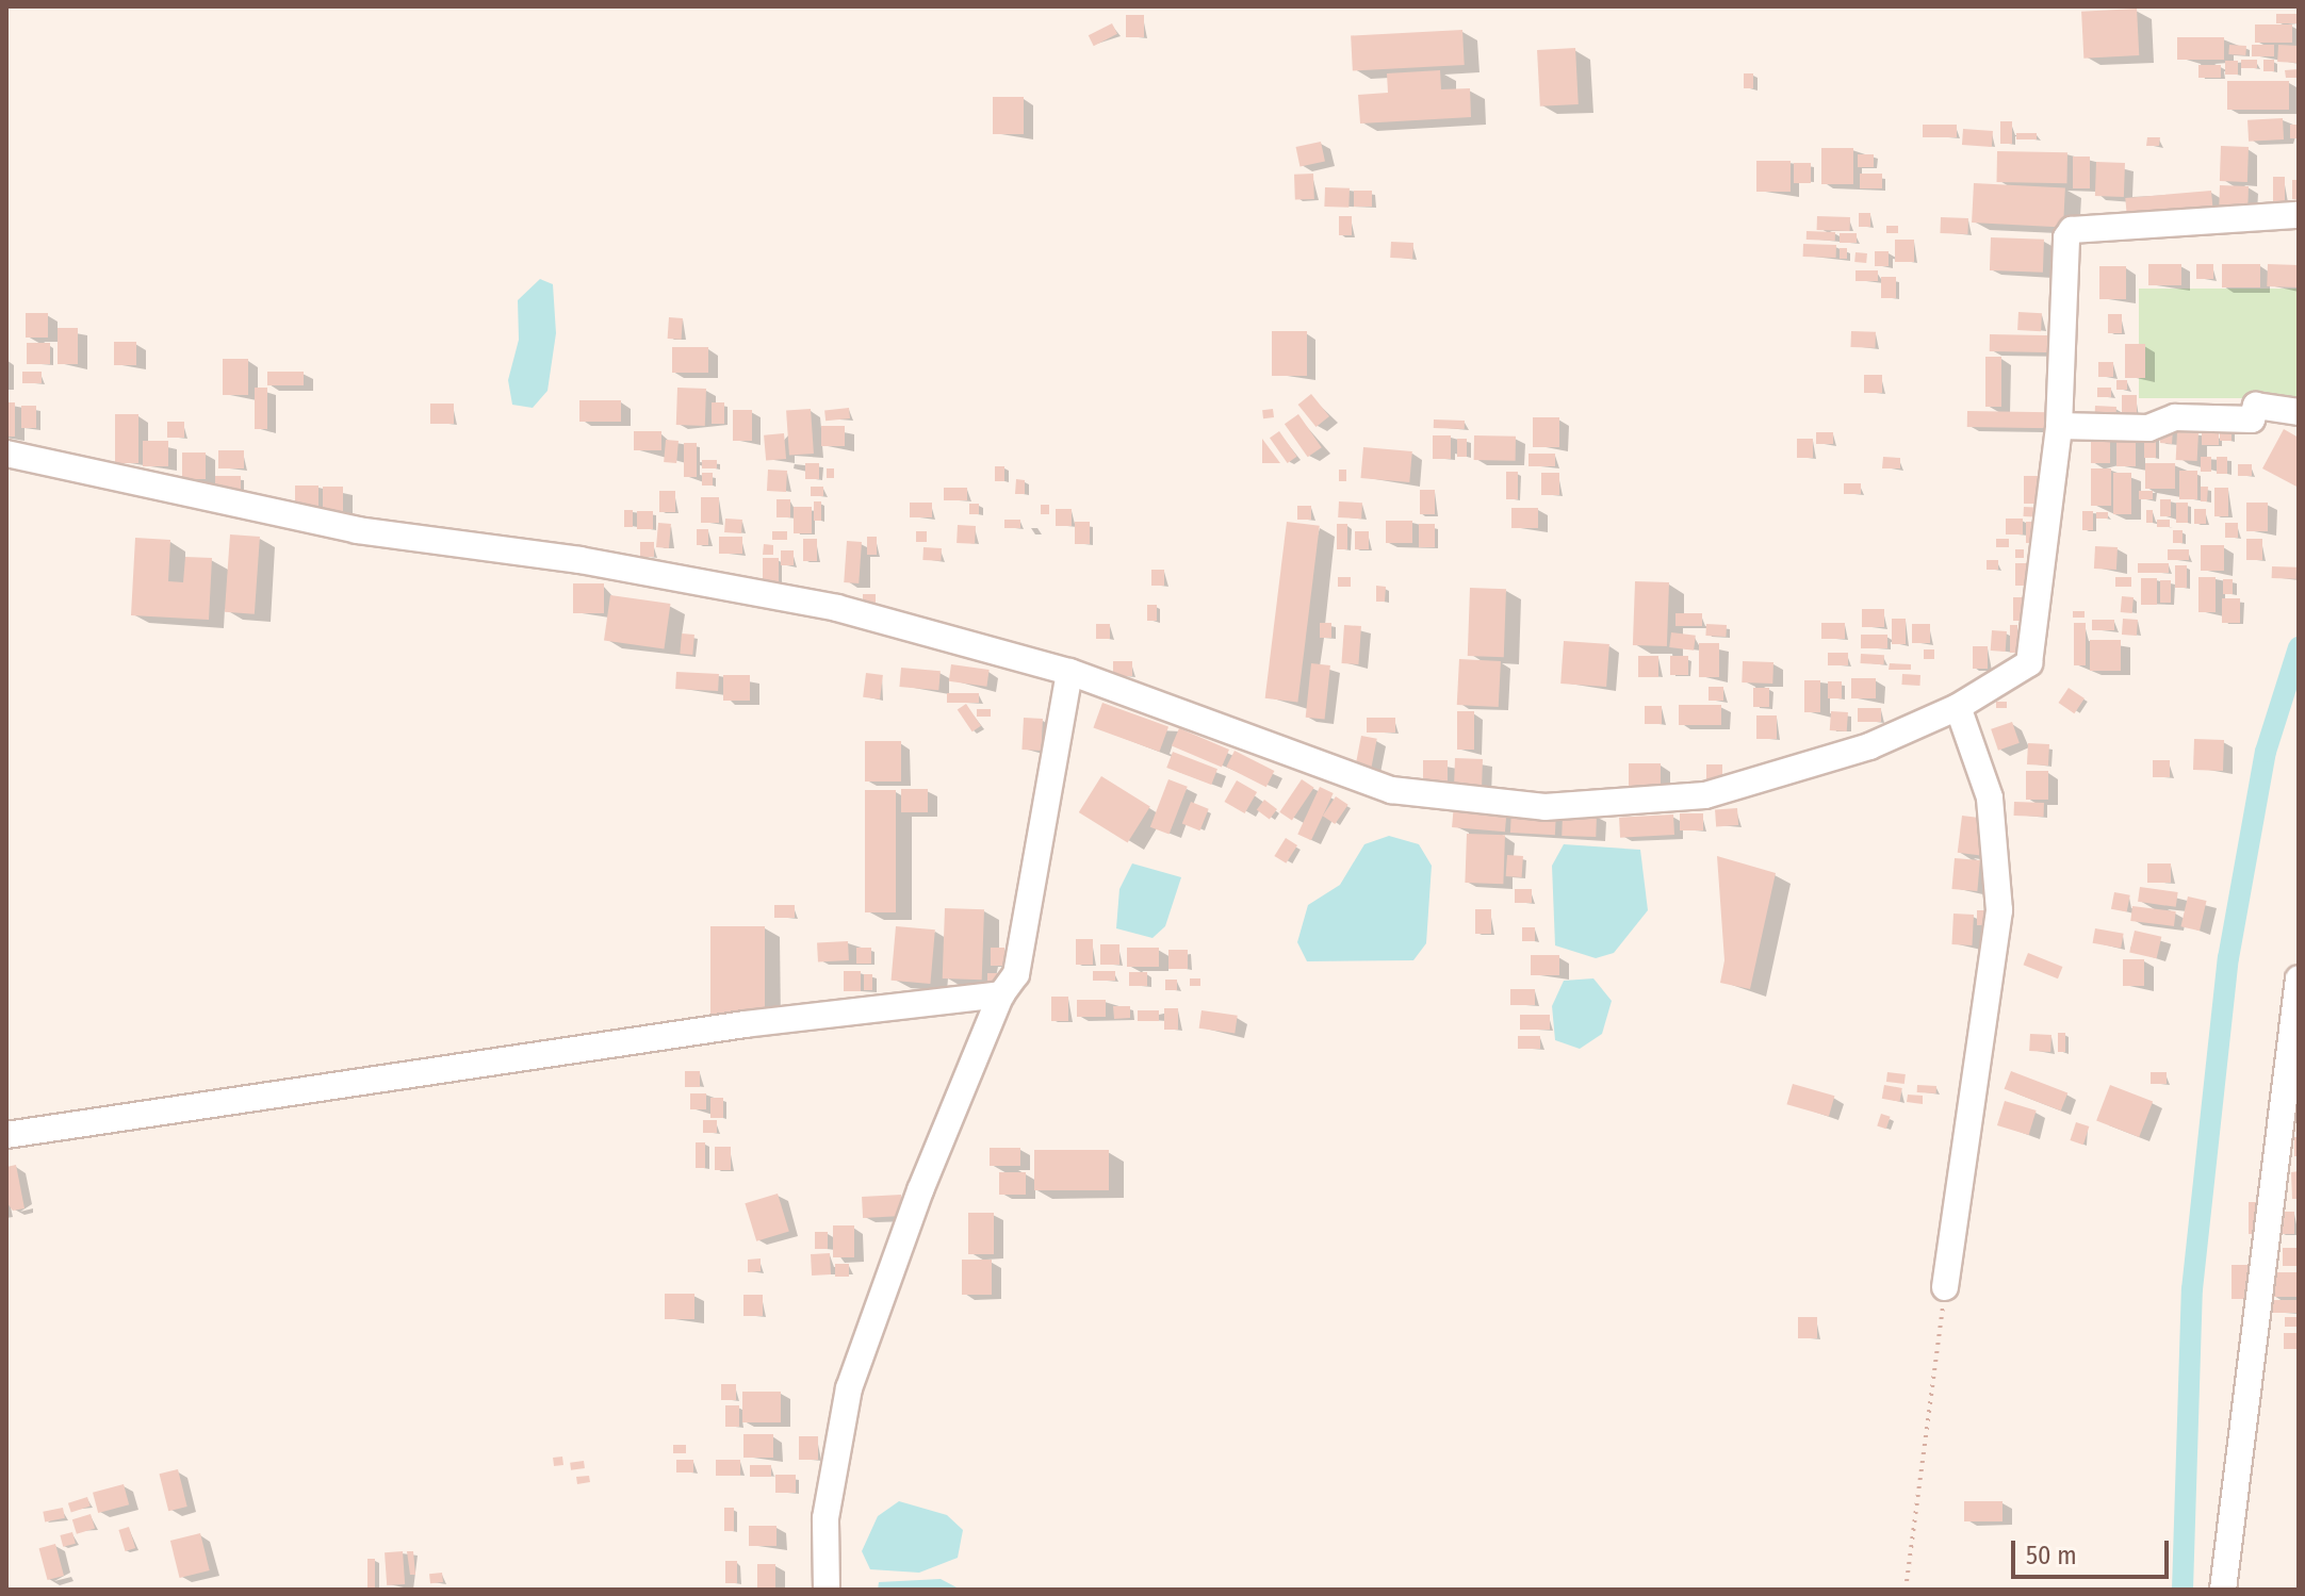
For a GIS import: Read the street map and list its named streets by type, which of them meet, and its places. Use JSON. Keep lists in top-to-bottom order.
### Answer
{
  "scale_bar": "50 m"
}
